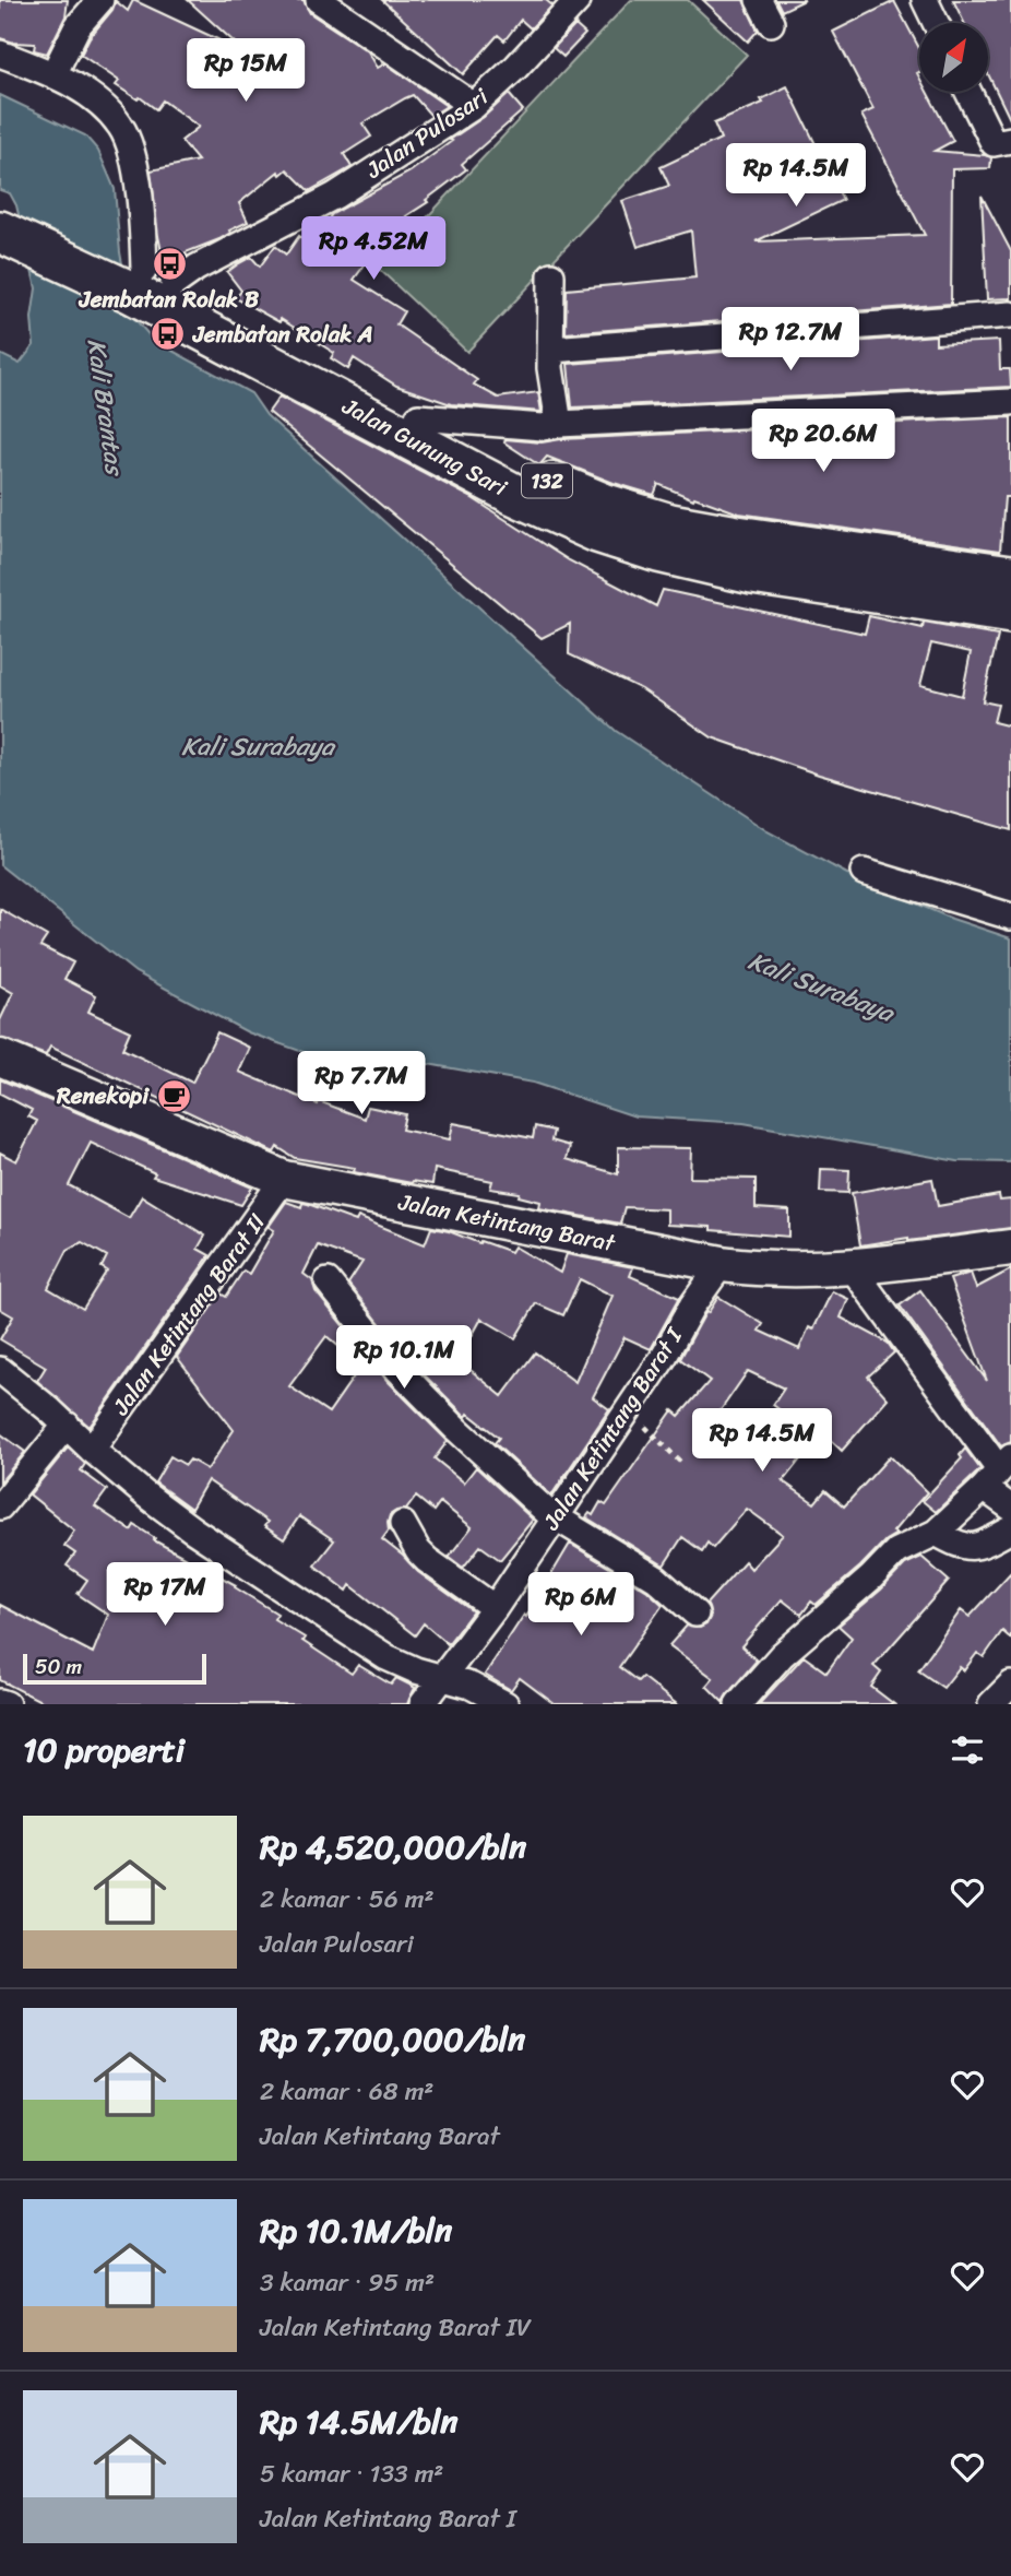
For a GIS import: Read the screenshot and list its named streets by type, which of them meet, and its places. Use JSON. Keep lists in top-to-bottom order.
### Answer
{
  "streets": {
    "main road": ["Jalan Gunung Sari", "132", "Jalan Ketintang Barat"],
    "street": ["Jalan Pulosari", "Jalan Ketintang Barat II", "Jalan Ketintang Barat I"]
  },
  "crossings": [
    ["Jalan Pulosari", "Jalan Gunung Sari"],
    ["Jalan Ketintang Barat", "Jalan Ketintang Barat II"],
    ["Jalan Ketintang Barat", "Jalan Ketintang Barat I"]
  ],
  "water": ["Kali Brantas", "Kali Surabaya"],
  "places": {
    "bus stop": ["Jembatan Rolak B", "Jembatan Rolak A"],
    "cafe": ["Renekopi"]
  },
  "scale_bar": "50 m",
  "north": "top right",
  "page": {
    "price": [
      "Rp 15M",
      "Rp 14.5M",
      "Rp 4.52M",
      "Rp 12.7M",
      "Rp 20.6M",
      "Rp 7.7M",
      "Rp 10.1M",
      "Rp 14.5M",
      "Rp 17M",
      "Rp 6M"
    ],
    "scale": "50 m",
    "heading": "10 properti",
    "list": [
      {
        "name": "Rp 4,520,000/bln",
        "note": "2 kamar · 56 m² · Jalan Pulosari"
      },
      {
        "name": "Rp 7,700,000/bln",
        "note": "2 kamar · 68 m² · Jalan Ketintang Barat"
      },
      {
        "name": "Rp 10.1M/bln",
        "note": "3 kamar · 95 m² · Jalan Ketintang Barat IV"
      },
      {
        "name": "Rp 14.5M/bln",
        "note": "5 kamar · 133 m² · Jalan Ketintang Barat I"
      }
    ]
  }
}
